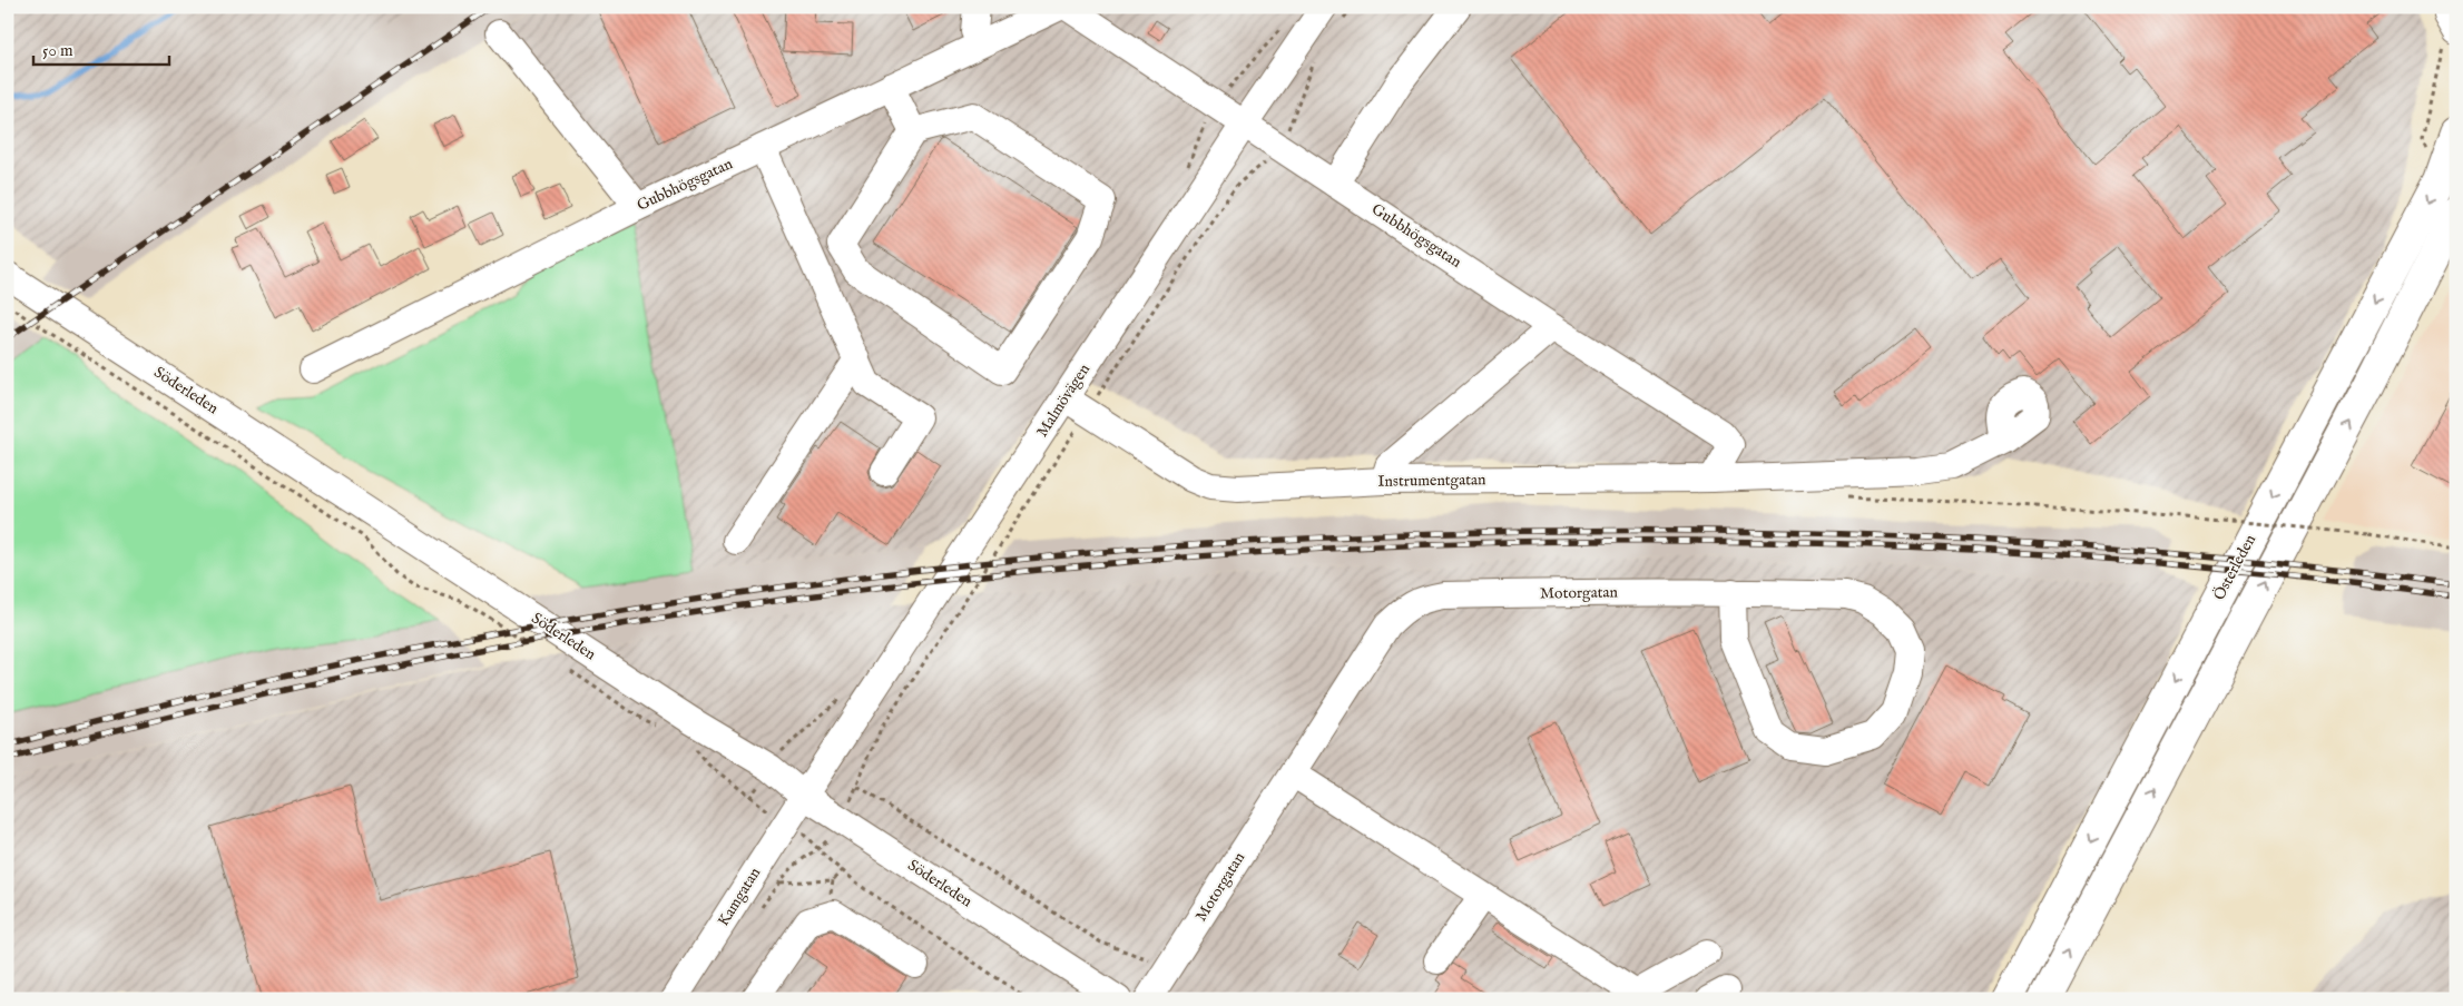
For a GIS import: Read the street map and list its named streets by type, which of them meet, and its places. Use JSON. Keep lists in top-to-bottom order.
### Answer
{
  "streets": {
    "main road": ["Österleden"],
    "street": [
      "Gubbhögsgatan",
      "Söderleden",
      "Malmövägen",
      "Instrumentgatan",
      "Motorgatan",
      "Kamgatan"
    ]
  },
  "crossings": [
    ["Gubbhögsgatan", "Malmövägen"],
    ["Gubbhögsgatan", "Instrumentgatan"],
    ["Söderleden", "Malmövägen"],
    ["Söderleden", "Kamgatan"],
    ["Malmövägen", "Instrumentgatan"],
    ["Malmövägen", "Kamgatan"]
  ],
  "scale_bar": "50 m"
}
